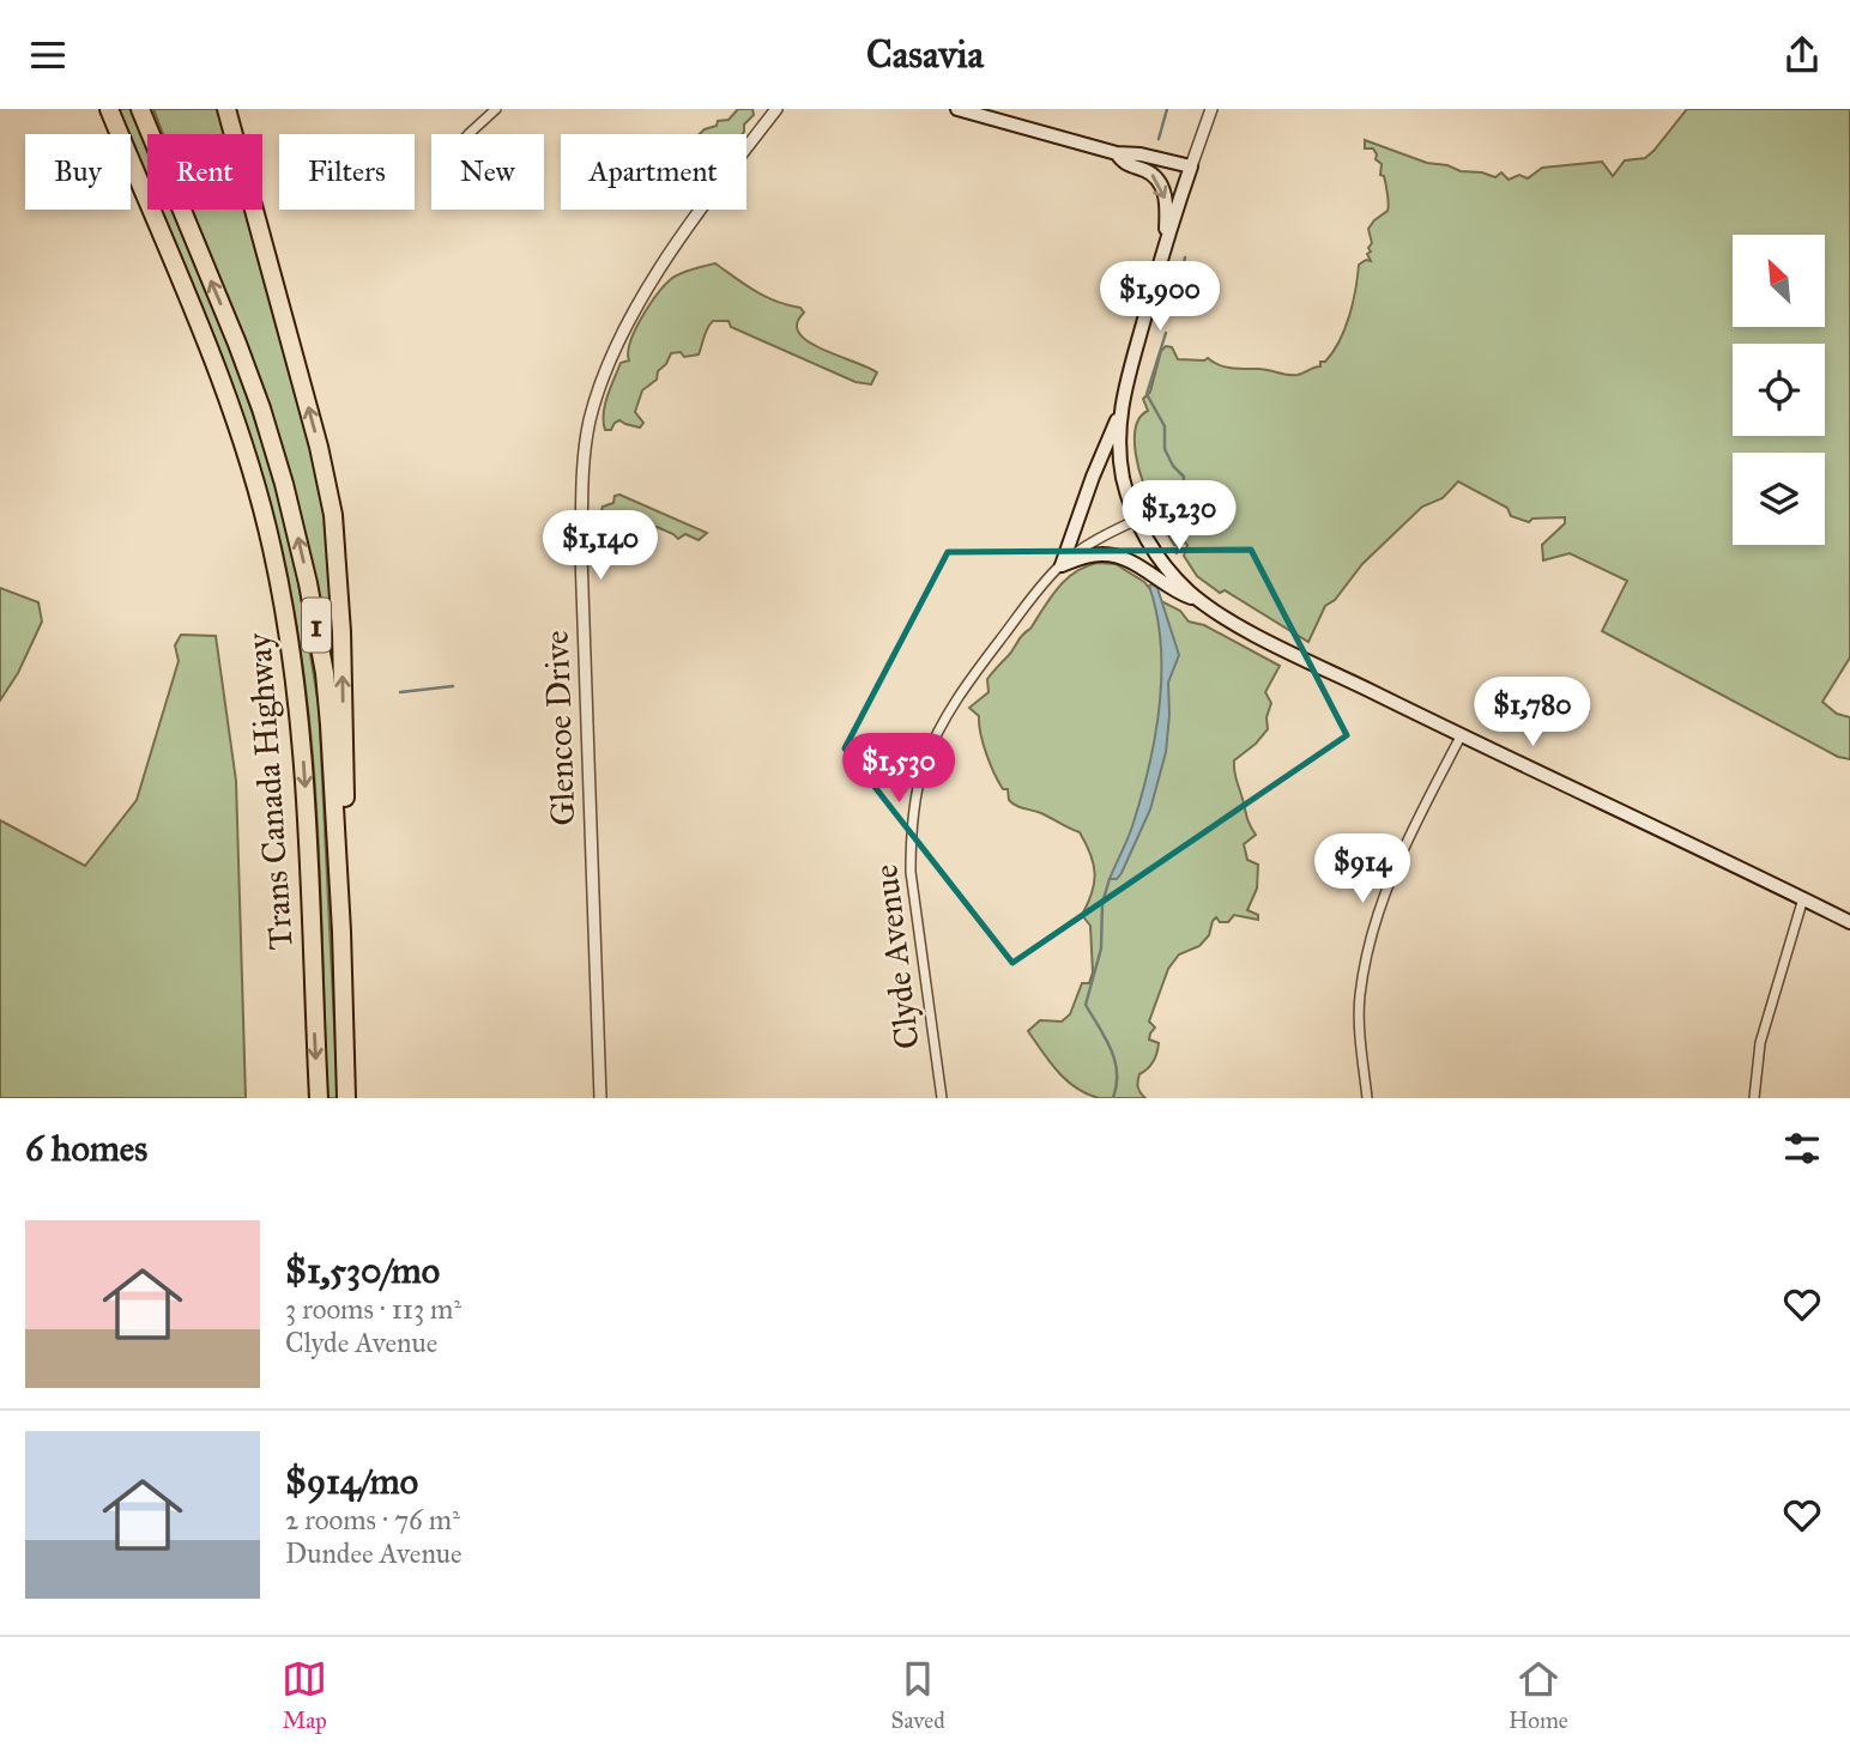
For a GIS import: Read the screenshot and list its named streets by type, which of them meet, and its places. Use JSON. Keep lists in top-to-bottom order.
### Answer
{
  "streets": {
    "highway": ["1", "Trans Canada Highway"],
    "street": ["Glencoe Drive", "Clyde Avenue"]
  },
  "north": "top left",
  "page": {
    "header": "Casavia",
    "chip": [
      "Buy",
      "Rent",
      "Filters",
      "New",
      "Apartment"
    ],
    "price": [
      "$1,900",
      "$1,230",
      "$1,140",
      "$1,780",
      "$1,530",
      "$914"
    ],
    "heading": "6 homes",
    "list": [
      {
        "name": "$1,530/mo",
        "note": "3 rooms · 113 m² · Clyde Avenue"
      },
      {
        "name": "$914/mo",
        "note": "2 rooms · 76 m² · Dundee Avenue"
      }
    ],
    "tabs": ["Map", "Saved", "Home"]
  }
}
